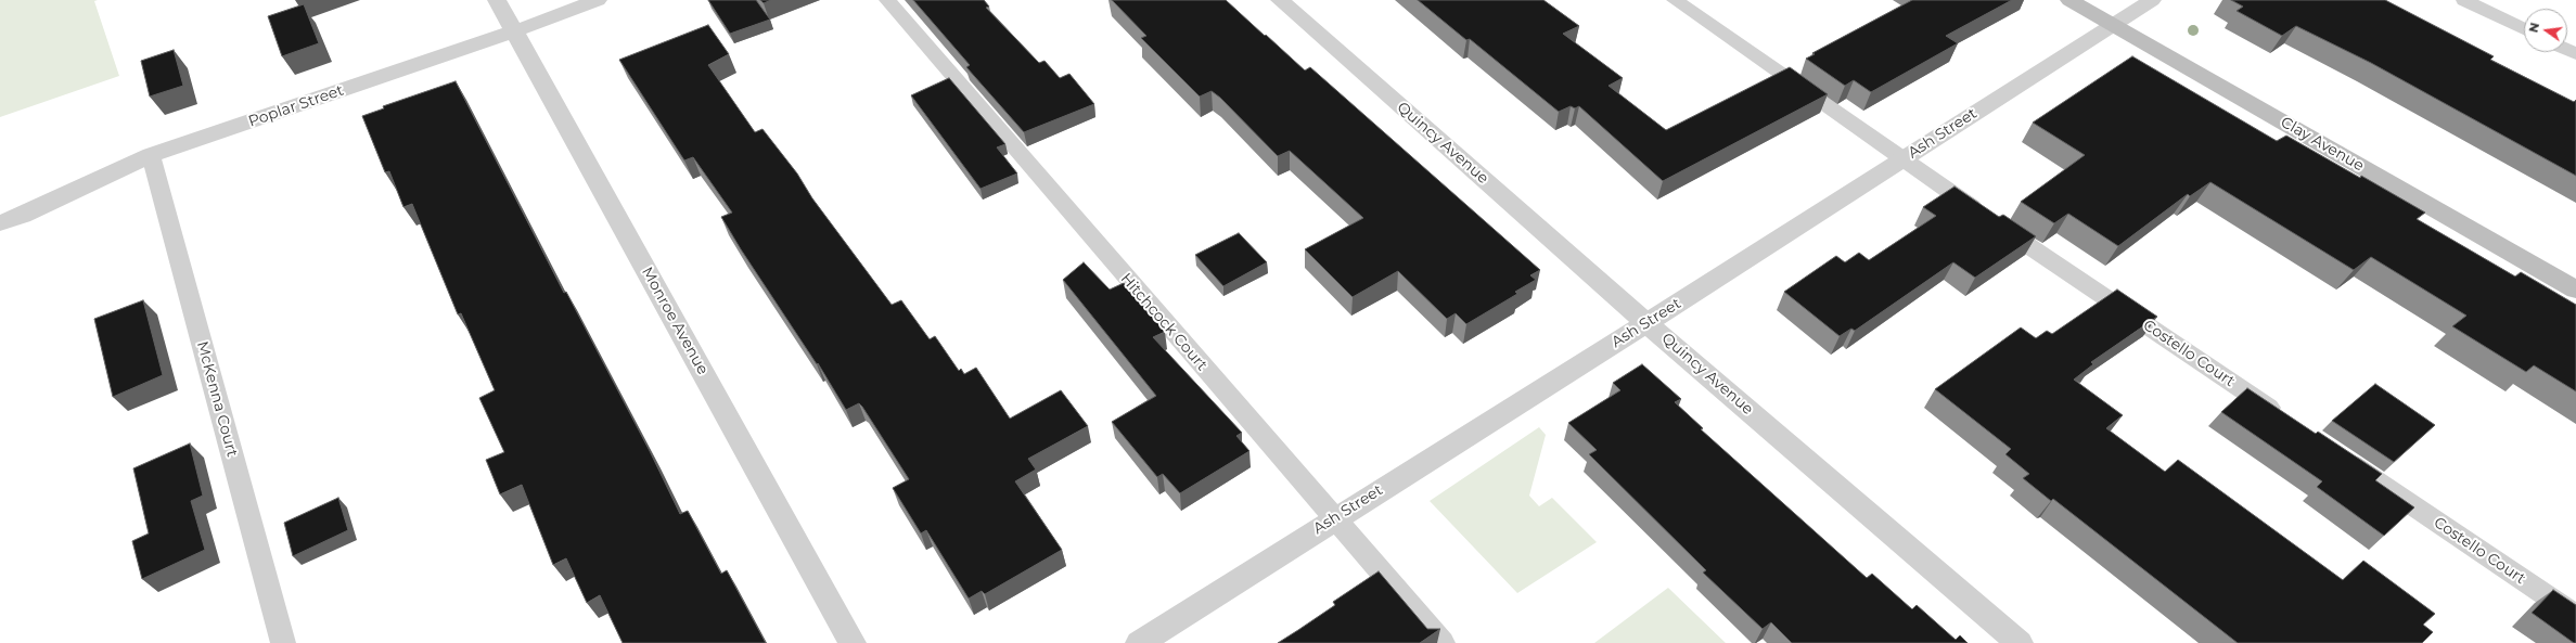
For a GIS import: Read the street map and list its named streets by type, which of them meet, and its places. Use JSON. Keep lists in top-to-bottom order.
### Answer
{
  "streets": {
    "main road": ["Clay Avenue"],
    "street": [
      "Poplar Street",
      "Ash Street",
      "Quincy Avenue",
      "Monroe Avenue"
    ],
    "lane": ["Hitchcock Court", "Costello Court", "McKenna Court"]
  },
  "crossings": [
    ["Poplar Street", "Monroe Avenue"],
    ["Poplar Street", "McKenna Court"],
    ["Ash Street", "Quincy Avenue"],
    ["Ash Street", "Clay Avenue"],
    ["Ash Street", "Hitchcock Court"],
    ["Ash Street", "Costello Court"]
  ],
  "north": "left"
}
